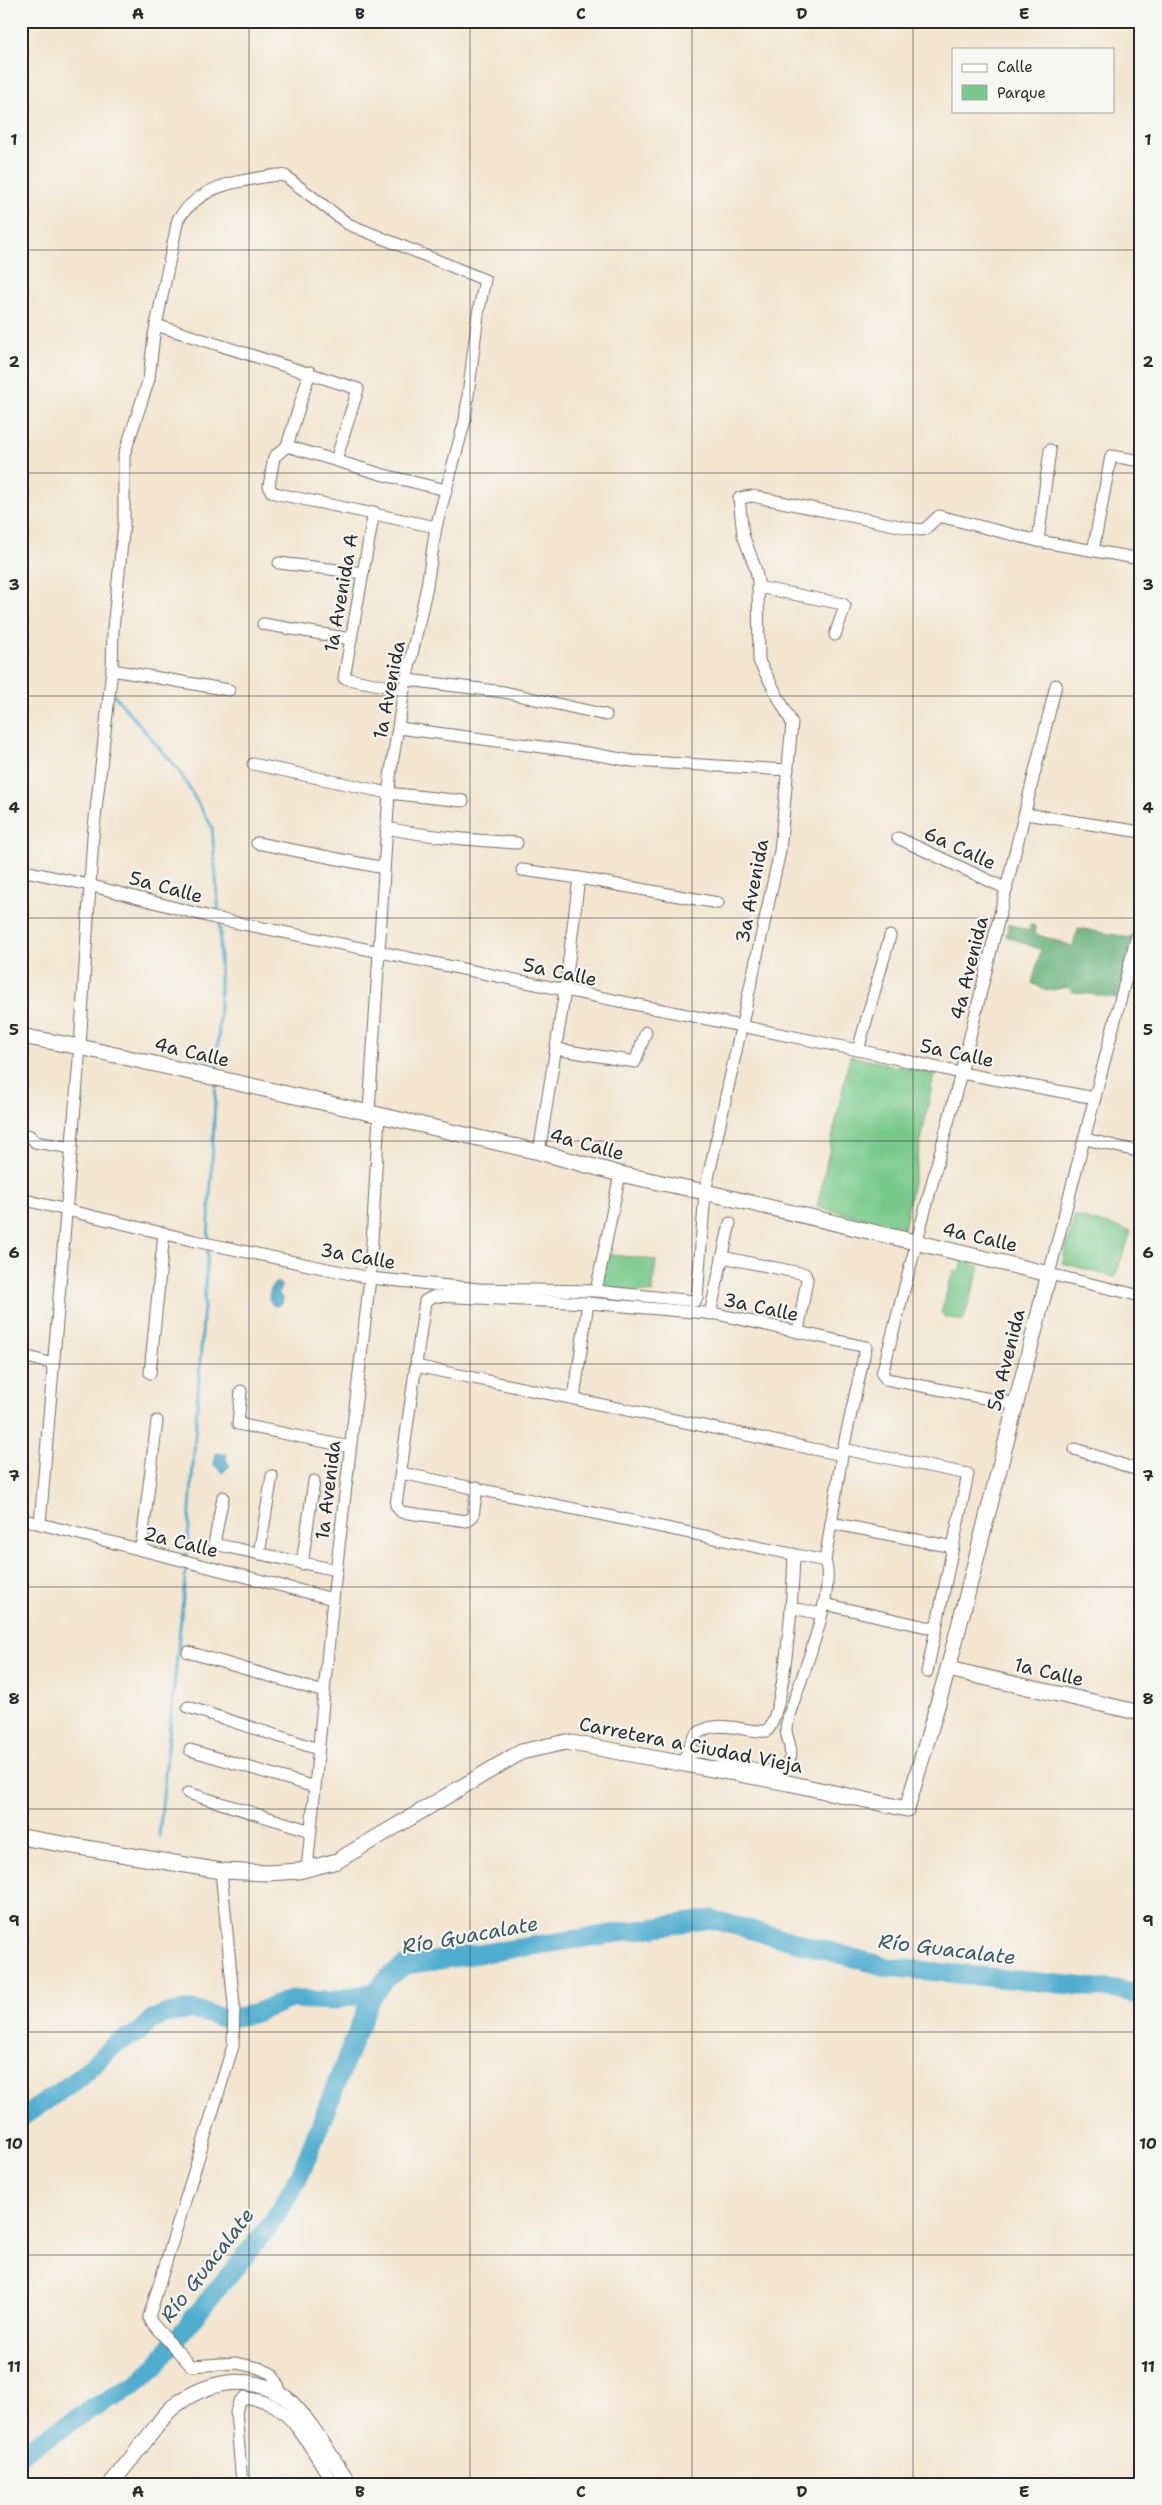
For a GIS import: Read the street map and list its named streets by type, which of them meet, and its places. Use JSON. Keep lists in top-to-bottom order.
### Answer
{
  "streets": {
    "main road": [
      "4a Calle",
      "5a Avenida",
      "1a Calle",
      "Carretera a Ciudad Vieja"
    ],
    "street": [
      "1a Avenida A",
      "1a Avenida",
      "6a Calle",
      "5a Calle",
      "3a Avenida",
      "4a Avenida",
      "3a Calle",
      "2a Calle"
    ]
  },
  "crossings": [
    ["1a Avenida A", "1a Avenida"],
    ["1a Avenida", "5a Calle"],
    ["1a Avenida", "4a Calle"],
    ["1a Avenida", "3a Calle"],
    ["1a Avenida", "2a Calle"],
    ["1a Avenida", "Carretera a Ciudad Vieja"],
    ["6a Calle", "4a Avenida"],
    ["5a Calle", "3a Avenida"],
    ["5a Calle", "4a Avenida"],
    ["5a Calle", "5a Avenida"],
    ["3a Avenida", "4a Calle"],
    ["3a Avenida", "3a Calle"],
    ["4a Avenida", "4a Calle"],
    ["4a Avenida", "5a Avenida"],
    ["4a Calle", "5a Avenida"],
    ["5a Avenida", "1a Calle"],
    ["5a Avenida", "Carretera a Ciudad Vieja"]
  ],
  "water": ["Río Guacalate"],
  "legend": ["Calle", "Parque"],
  "grid": {
    "columns": [
      "A",
      "B",
      "C",
      "D",
      "E"
    ],
    "rows": [
      "1",
      "2",
      "3",
      "4",
      "5",
      "6",
      "7",
      "8",
      "9",
      "10",
      "11"
    ]
  }
}
